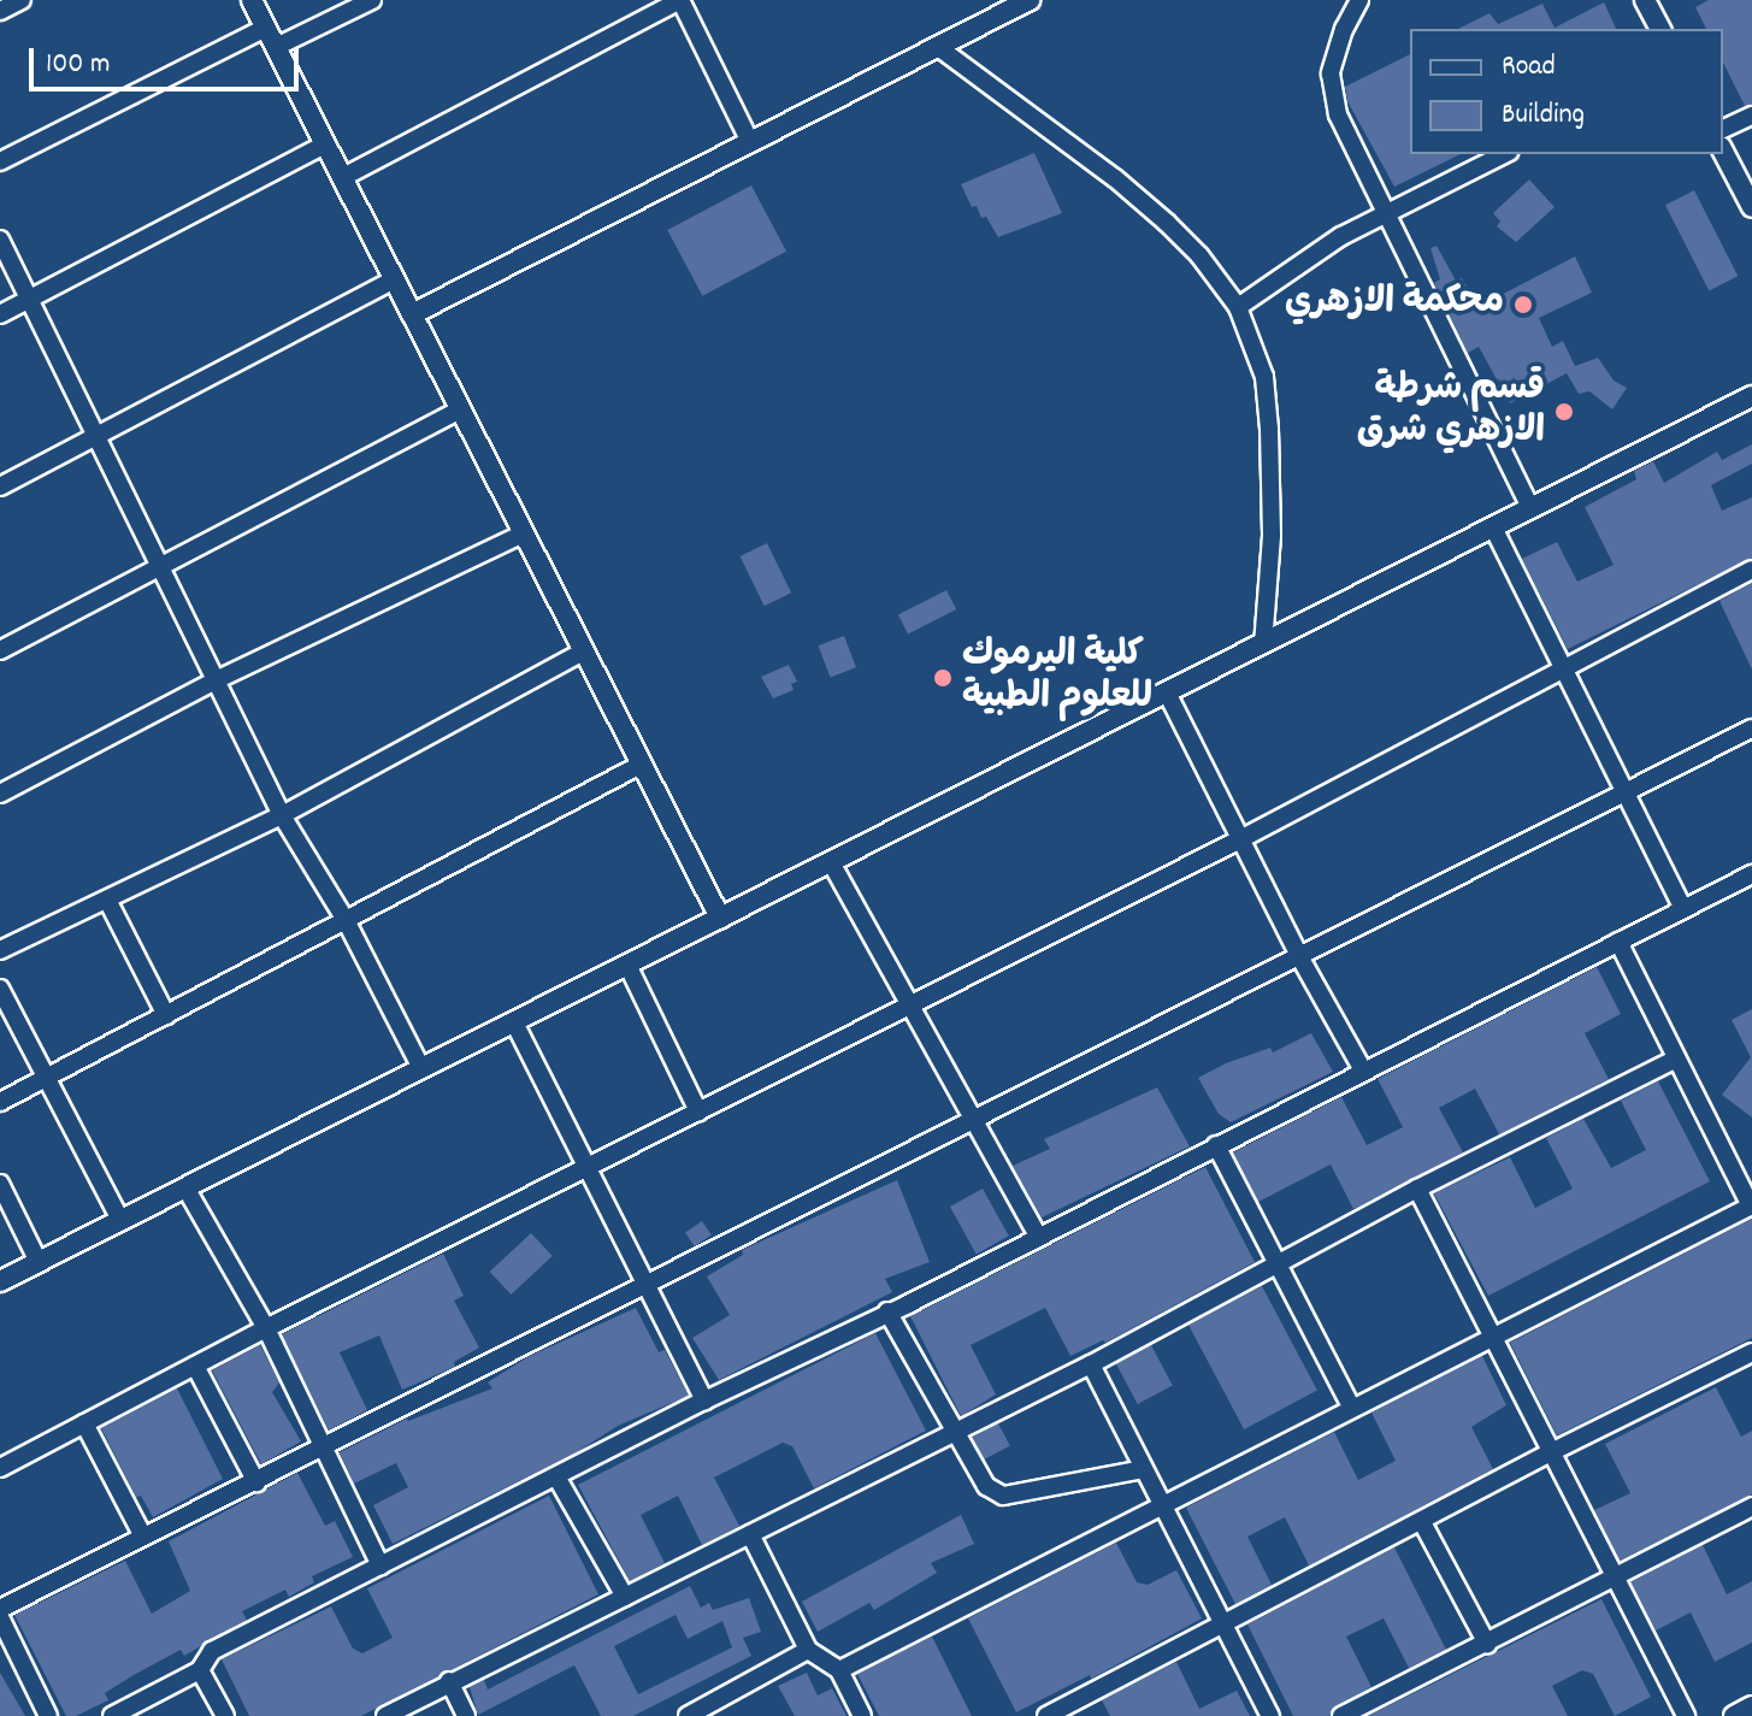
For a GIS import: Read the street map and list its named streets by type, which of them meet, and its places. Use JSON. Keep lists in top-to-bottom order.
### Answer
{
  "places": ["محكمة الازهري", "قسم شرطة الازهري شرق", "كلية اليرموك للعلوم الطبية"],
  "legend": ["Road", "Building"],
  "scale_bar": "100 m"
}
